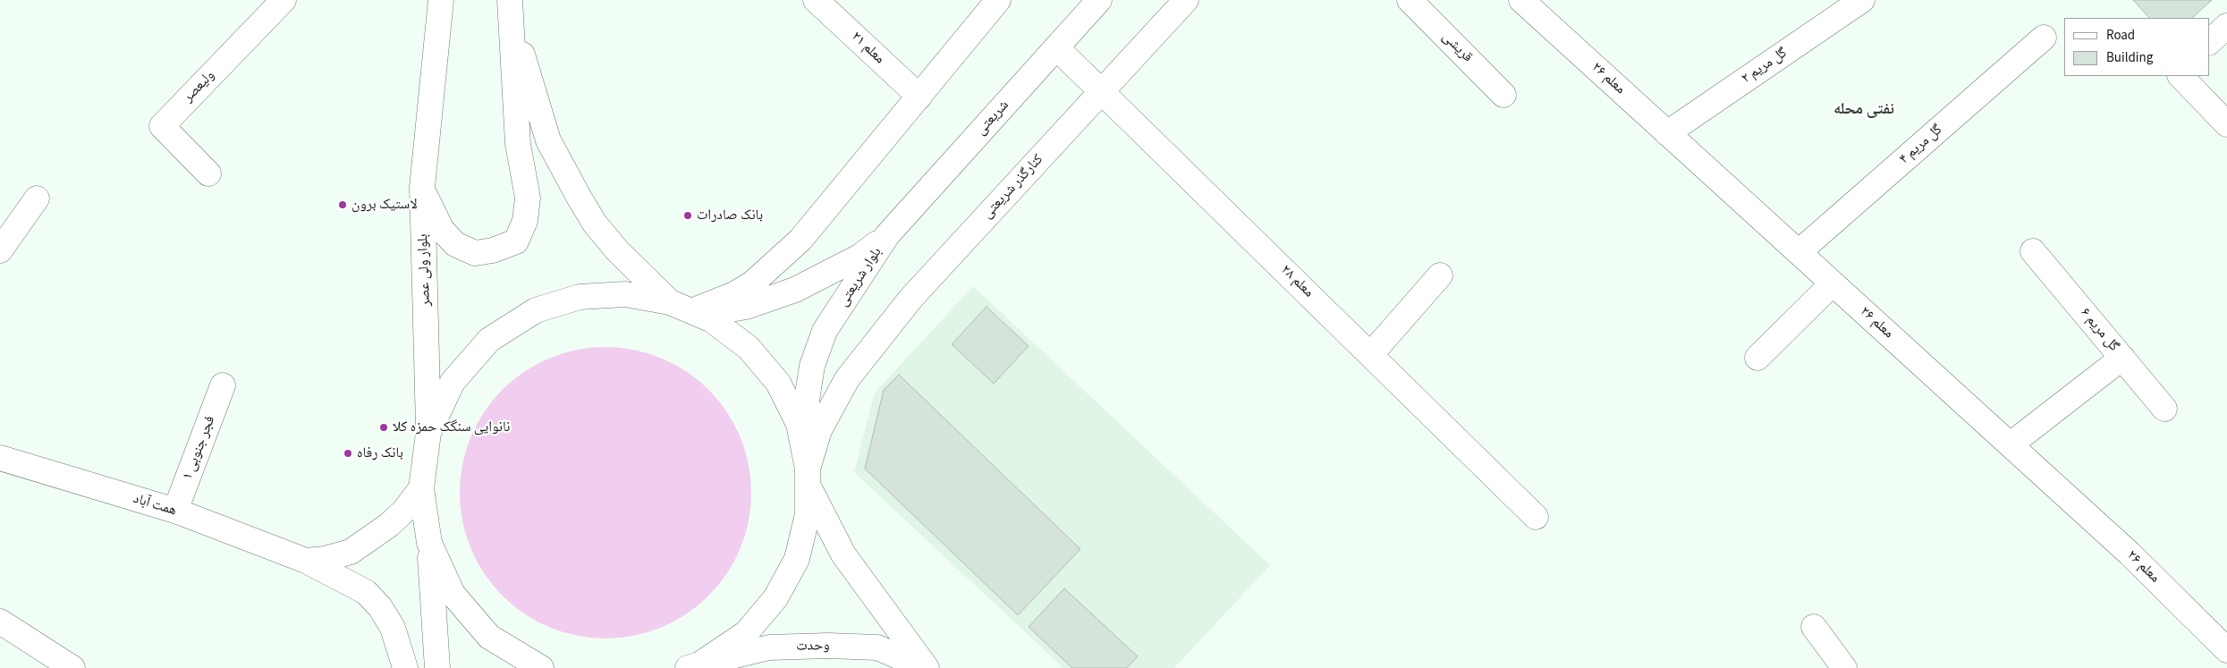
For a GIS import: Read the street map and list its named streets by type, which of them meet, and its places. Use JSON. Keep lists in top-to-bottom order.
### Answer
{
  "streets": {
    "main road": [
      "قریشی",
      "معلم ۲۱",
      "گل مریم ۲",
      "معلم ۲۶",
      "ولیعصر",
      "شریعتی",
      "گل مریم ۴",
      "کنارگذر شریعتی",
      "بلوار ولی عصر",
      "بلوار شریعتی",
      "معلم ۲۸",
      "گل مریم ۶",
      "فجر جنوبی ۱",
      "همت آباد",
      "وحدت"
    ]
  },
  "crossings": [
    ["گل مریم ۲", "معلم ۲۶"],
    ["معلم ۲۶", "گل مریم ۴"],
    ["شریعتی", "بلوار شریعتی"],
    ["شریعتی", "معلم ۲۸"],
    ["کنارگذر شریعتی", "بلوار شریعتی"],
    ["کنارگذر شریعتی", "معلم ۲۸"],
    ["کنارگذر شریعتی", "وحدت"],
    ["بلوار شریعتی", "وحدت"],
    ["فجر جنوبی ۱", "همت آباد"]
  ],
  "districts": ["نفتی محله"],
  "places": [
    "لاستیک برون",
    "بانک صادرات",
    "نانوایی سنگک حمزه کلا",
    "بانک رفاه"
  ],
  "legend": ["Road", "Building"]
}
